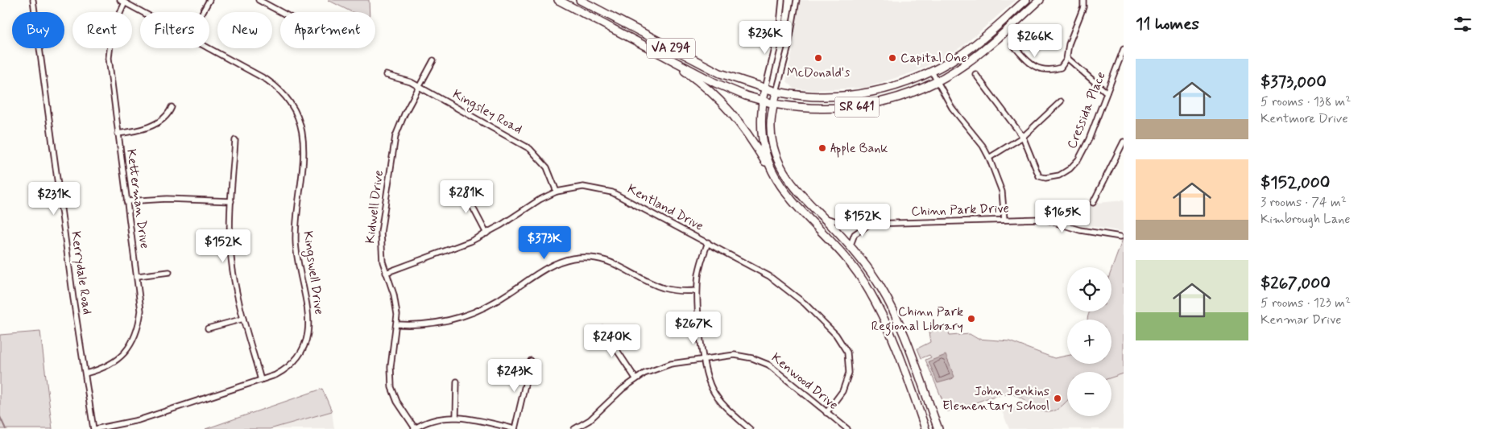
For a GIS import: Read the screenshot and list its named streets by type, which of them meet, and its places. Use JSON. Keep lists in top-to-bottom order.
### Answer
{
  "streets": {
    "main road": ["VA 294", "SR 641"],
    "street": [
      "Cressida Place",
      "Kingsley Road",
      "Ketterman Drive",
      "Kidwell Drive",
      "Kentland Drive",
      "Chinn Park Drive",
      "Kerrydale Road",
      "Kingswell Drive",
      "Kenwood Drive"
    ]
  },
  "crossings": [
    ["VA 294", "SR 641"],
    ["Kingsley Road", "Kidwell Drive"],
    ["Kingsley Road", "Kentland Drive"],
    ["Ketterman Drive", "Kerrydale Road"],
    ["Ketterman Drive", "Kingswell Drive"],
    ["Kidwell Drive", "Kentland Drive"],
    ["Kentland Drive", "Kenwood Drive"],
    ["Kerrydale Road", "Kingswell Drive"]
  ],
  "places": [
    "McDonald's",
    "Capital One",
    "Apple Bank",
    "Chinn Park Regional Library",
    "John Jenkins Elementary School"
  ],
  "page": {
    "heading": "11 homes",
    "chip": [
      "Buy",
      "Rent",
      "Filters",
      "New",
      "Apartment"
    ],
    "price": [
      "$236K",
      "$266K",
      "$281K",
      "$231K",
      "$165K",
      "$152K",
      "$373K",
      "$152K",
      "$267K",
      "$240K",
      "$243K"
    ],
    "list": [
      {
        "name": "$373,000",
        "note": "5 rooms · 138 m² · Kentmore Drive"
      },
      {
        "name": "$152,000",
        "note": "3 rooms · 74 m² · Kimbrough Lane"
      },
      {
        "name": "$267,000",
        "note": "5 rooms · 123 m² · Kenmar Drive"
      }
    ],
    "map_buttons": ["+", "−"]
  }
}
